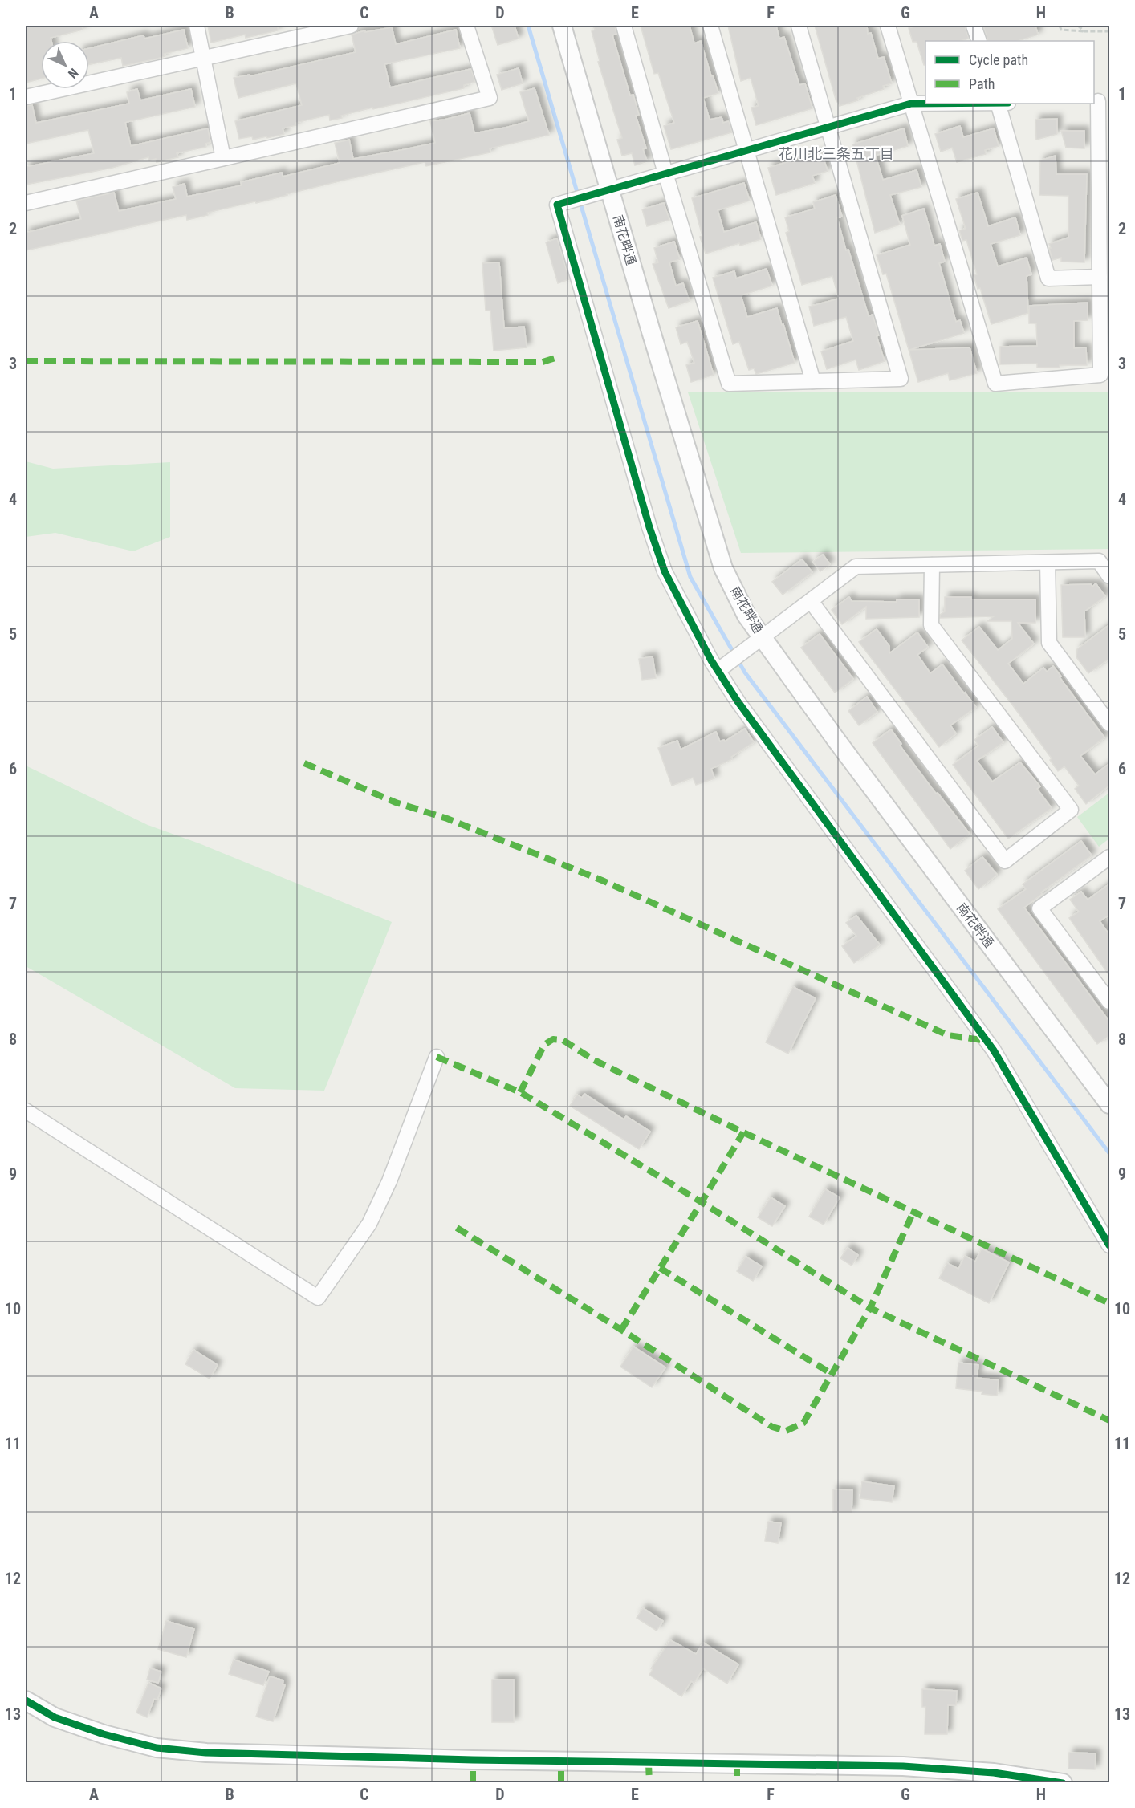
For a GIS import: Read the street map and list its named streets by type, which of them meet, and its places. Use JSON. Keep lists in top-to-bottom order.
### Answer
{
  "streets": {
    "street": ["南花畔通"]
  },
  "districts": ["花川北三条五丁目"],
  "legend": ["Cycle path", "Path"],
  "north": "bottom right",
  "grid": {
    "columns": [
      "A",
      "B",
      "C",
      "D",
      "E",
      "F",
      "G",
      "H"
    ],
    "rows": [
      "1",
      "2",
      "3",
      "4",
      "5",
      "6",
      "7",
      "8",
      "9",
      "10",
      "11",
      "12",
      "13"
    ]
  }
}
